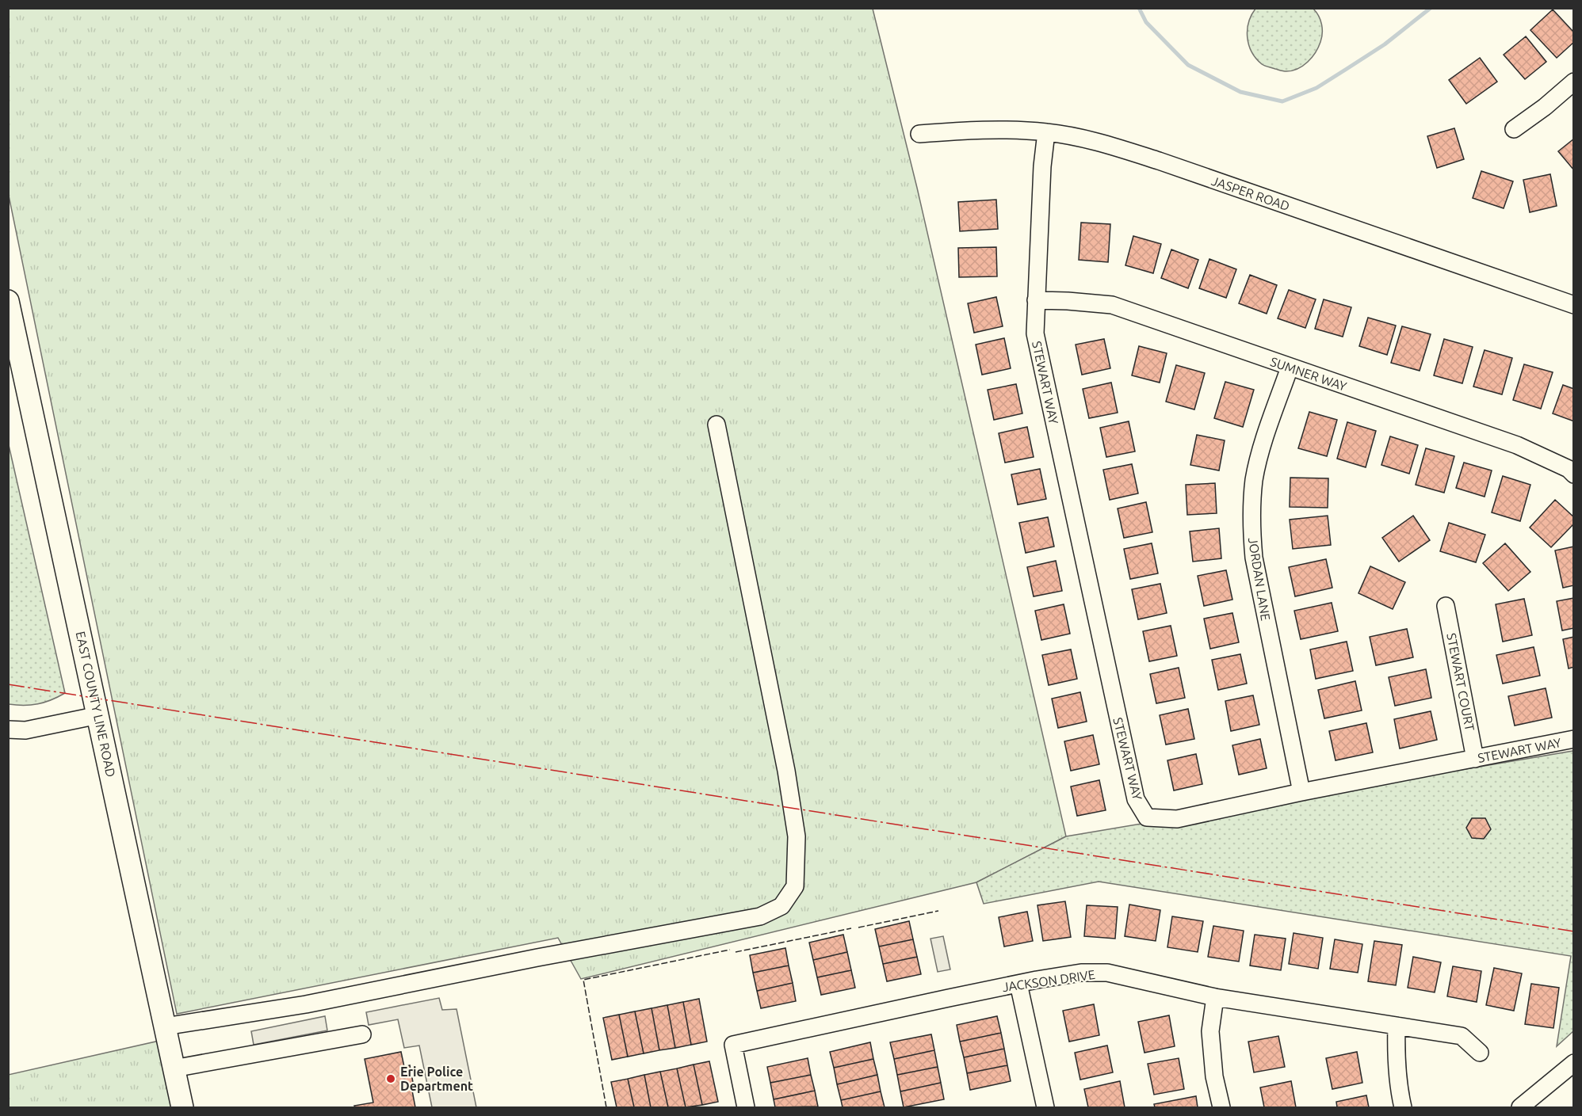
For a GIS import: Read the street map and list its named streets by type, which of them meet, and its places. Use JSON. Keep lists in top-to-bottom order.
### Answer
{
  "streets": {
    "main road": ["EAST COUNTY LINE ROAD"],
    "street": [
      "JASPER ROAD",
      "SUMNER WAY",
      "STEWART WAY",
      "JORDAN LANE",
      "STEWART COURT",
      "JACKSON DRIVE"
    ]
  },
  "crossings": [
    ["SUMNER WAY", "STEWART WAY"],
    ["SUMNER WAY", "JORDAN LANE"],
    ["STEWART WAY", "JORDAN LANE"],
    ["STEWART WAY", "STEWART COURT"]
  ],
  "places": ["Erie Police Department"]
}
